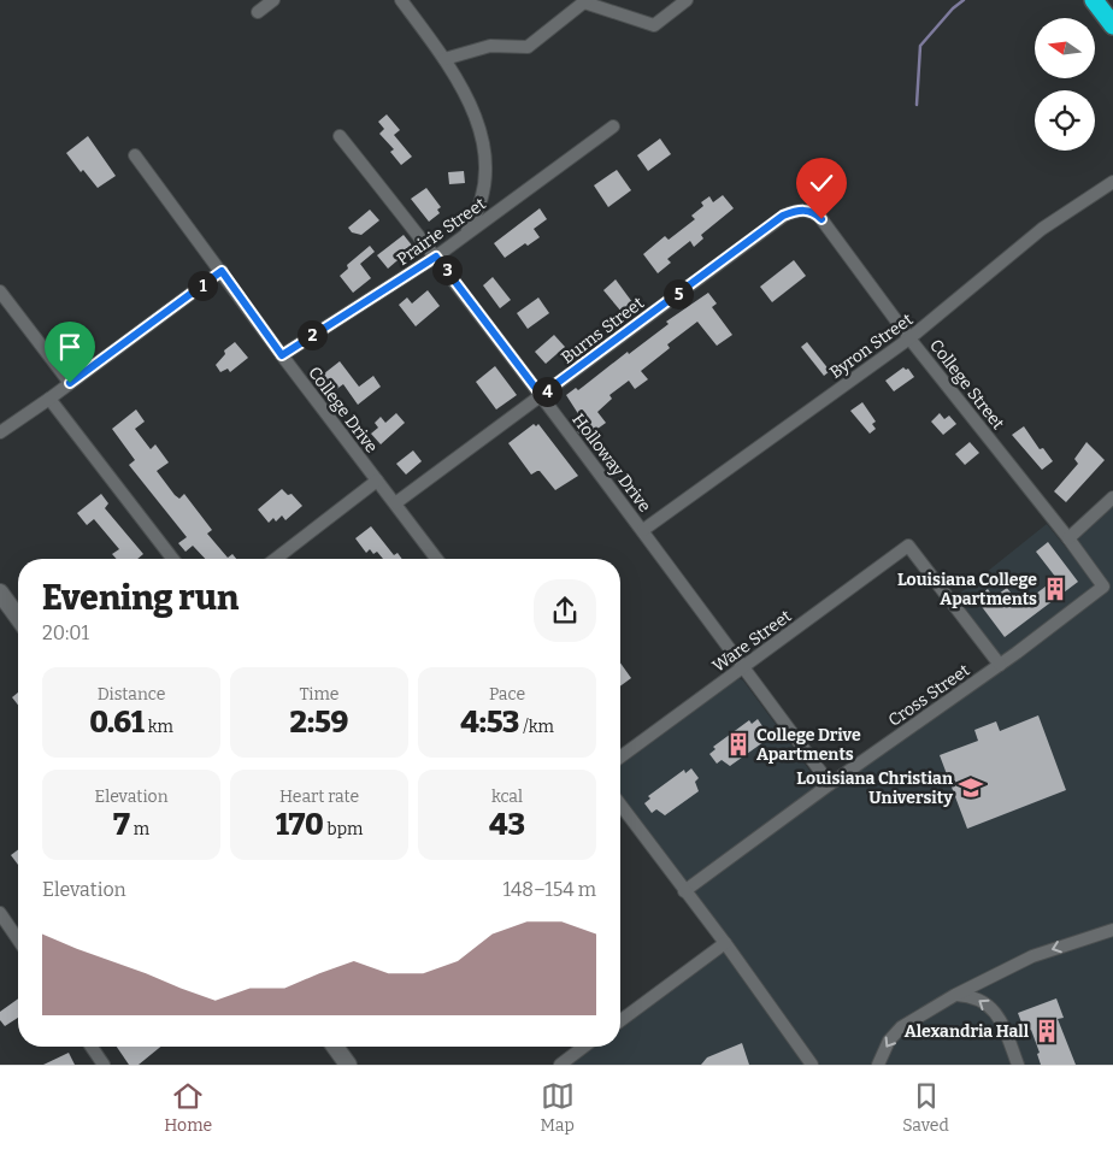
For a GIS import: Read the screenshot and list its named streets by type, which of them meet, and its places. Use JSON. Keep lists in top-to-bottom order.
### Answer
{
  "streets": {
    "street": [
      "Prairie Street",
      "Burns Street",
      "Byron Street",
      "College Street",
      "College Drive",
      "Holloway Drive",
      "Ware Street",
      "Cross Street"
    ]
  },
  "crossings": [
    ["Prairie Street", "College Drive"],
    ["Prairie Street", "Holloway Drive"],
    ["Burns Street", "College Street"],
    ["Burns Street", "College Drive"],
    ["Burns Street", "Holloway Drive"],
    ["Byron Street", "College Street"],
    ["Byron Street", "Holloway Drive"],
    ["College Street", "Cross Street"],
    ["Holloway Drive", "Ware Street"],
    ["Holloway Drive", "Cross Street"],
    ["Ware Street", "Cross Street"]
  ],
  "places": {
    "building": ["Louisiana College Apartments", "College Drive Apartments", "Alexandria Hall"],
    "school or university": ["Louisiana Christian University"]
  },
  "north": "left",
  "page": {
    "pins": [
      "3",
      "1",
      "5",
      "2",
      "4"
    ],
    "heading": ["Evening run", "20:01"],
    "stats": [
      ["Distance", "0.61 km"],
      ["Time", "2:59"],
      ["Pace", "4:53 /km"],
      ["Elevation", "7 m"],
      ["Heart rate", "170 bpm"],
      ["kcal", "43"]
    ],
    "chart": ["Elevation", "148–154 m"],
    "tabs": ["Home", "Map", "Saved"]
  }
}
